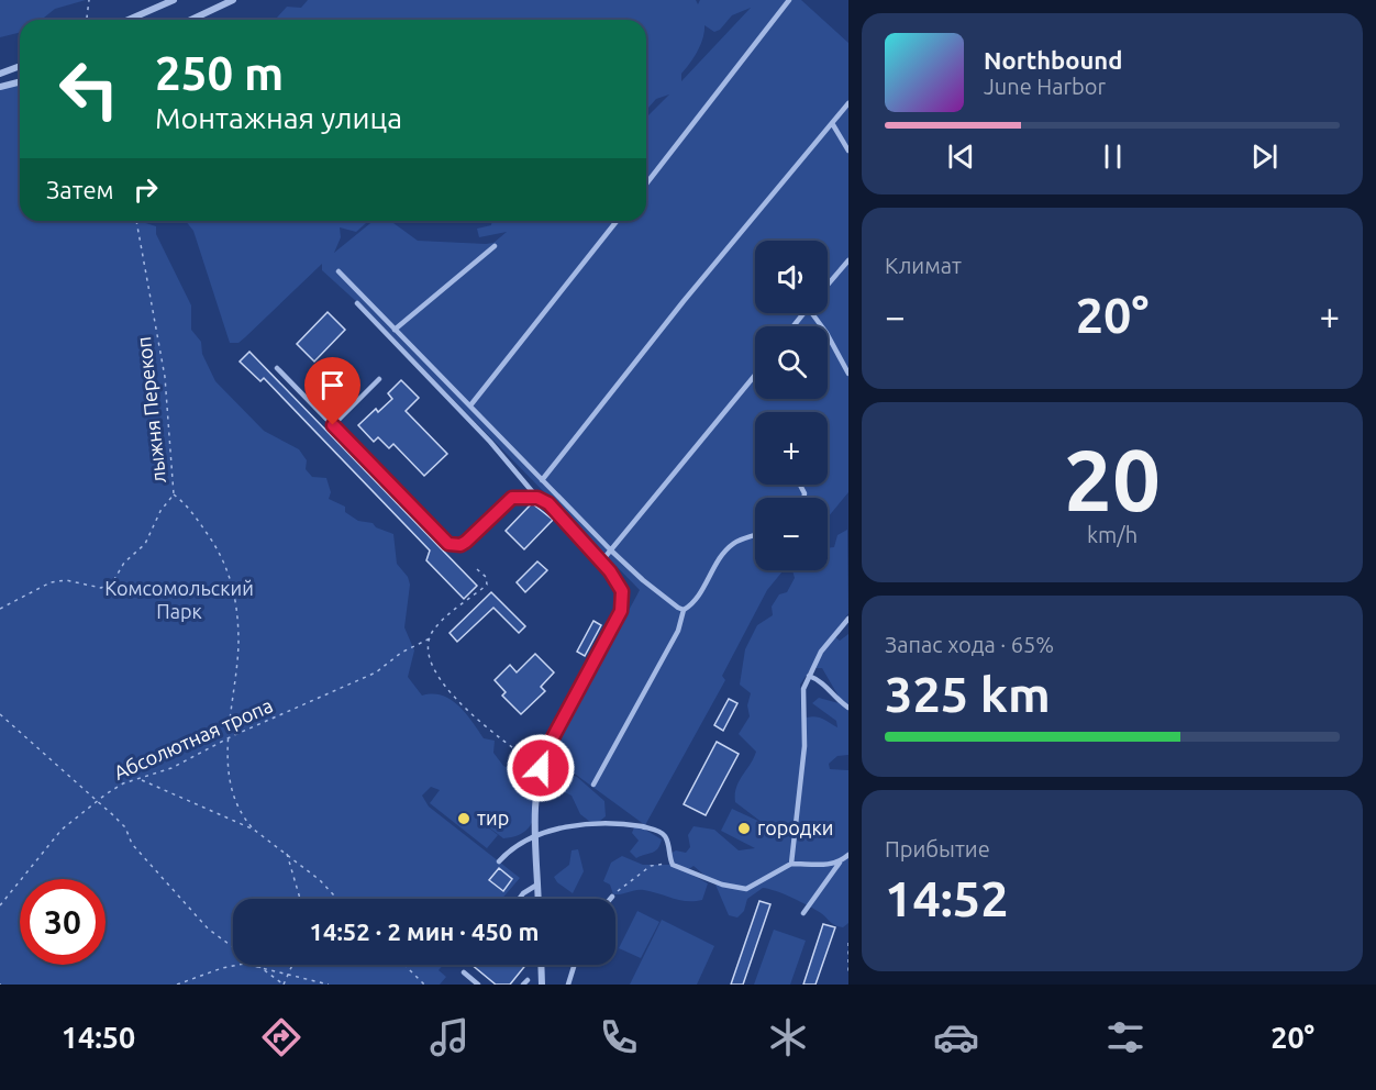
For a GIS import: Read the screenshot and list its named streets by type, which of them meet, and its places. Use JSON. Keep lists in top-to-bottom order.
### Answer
{
  "streets": {
    "path": ["лыжня Перекоп", "Абсолютная тропа"]
  },
  "parks": ["Комсомольский Парк"],
  "places": ["тир", "городки"],
  "page": {
    "turn": ["250 m", "Монтажная улица"],
    "song": ["Northbound", "June Harbor"],
    "then": "Затем",
    "tile": [
      "Климат",
      ["20", "km/h"],
      ["Запас хода · 65%", "325 km"],
      ["Прибытие", "14:52"]
    ],
    "map_buttons": ["+", "−"],
    "heat": ["−", "20°", "+"],
    "limit": "30",
    "trip": "14:52 · 2 мин · 450 m",
    "tabs": ["14:50", "20°"]
  }
}
